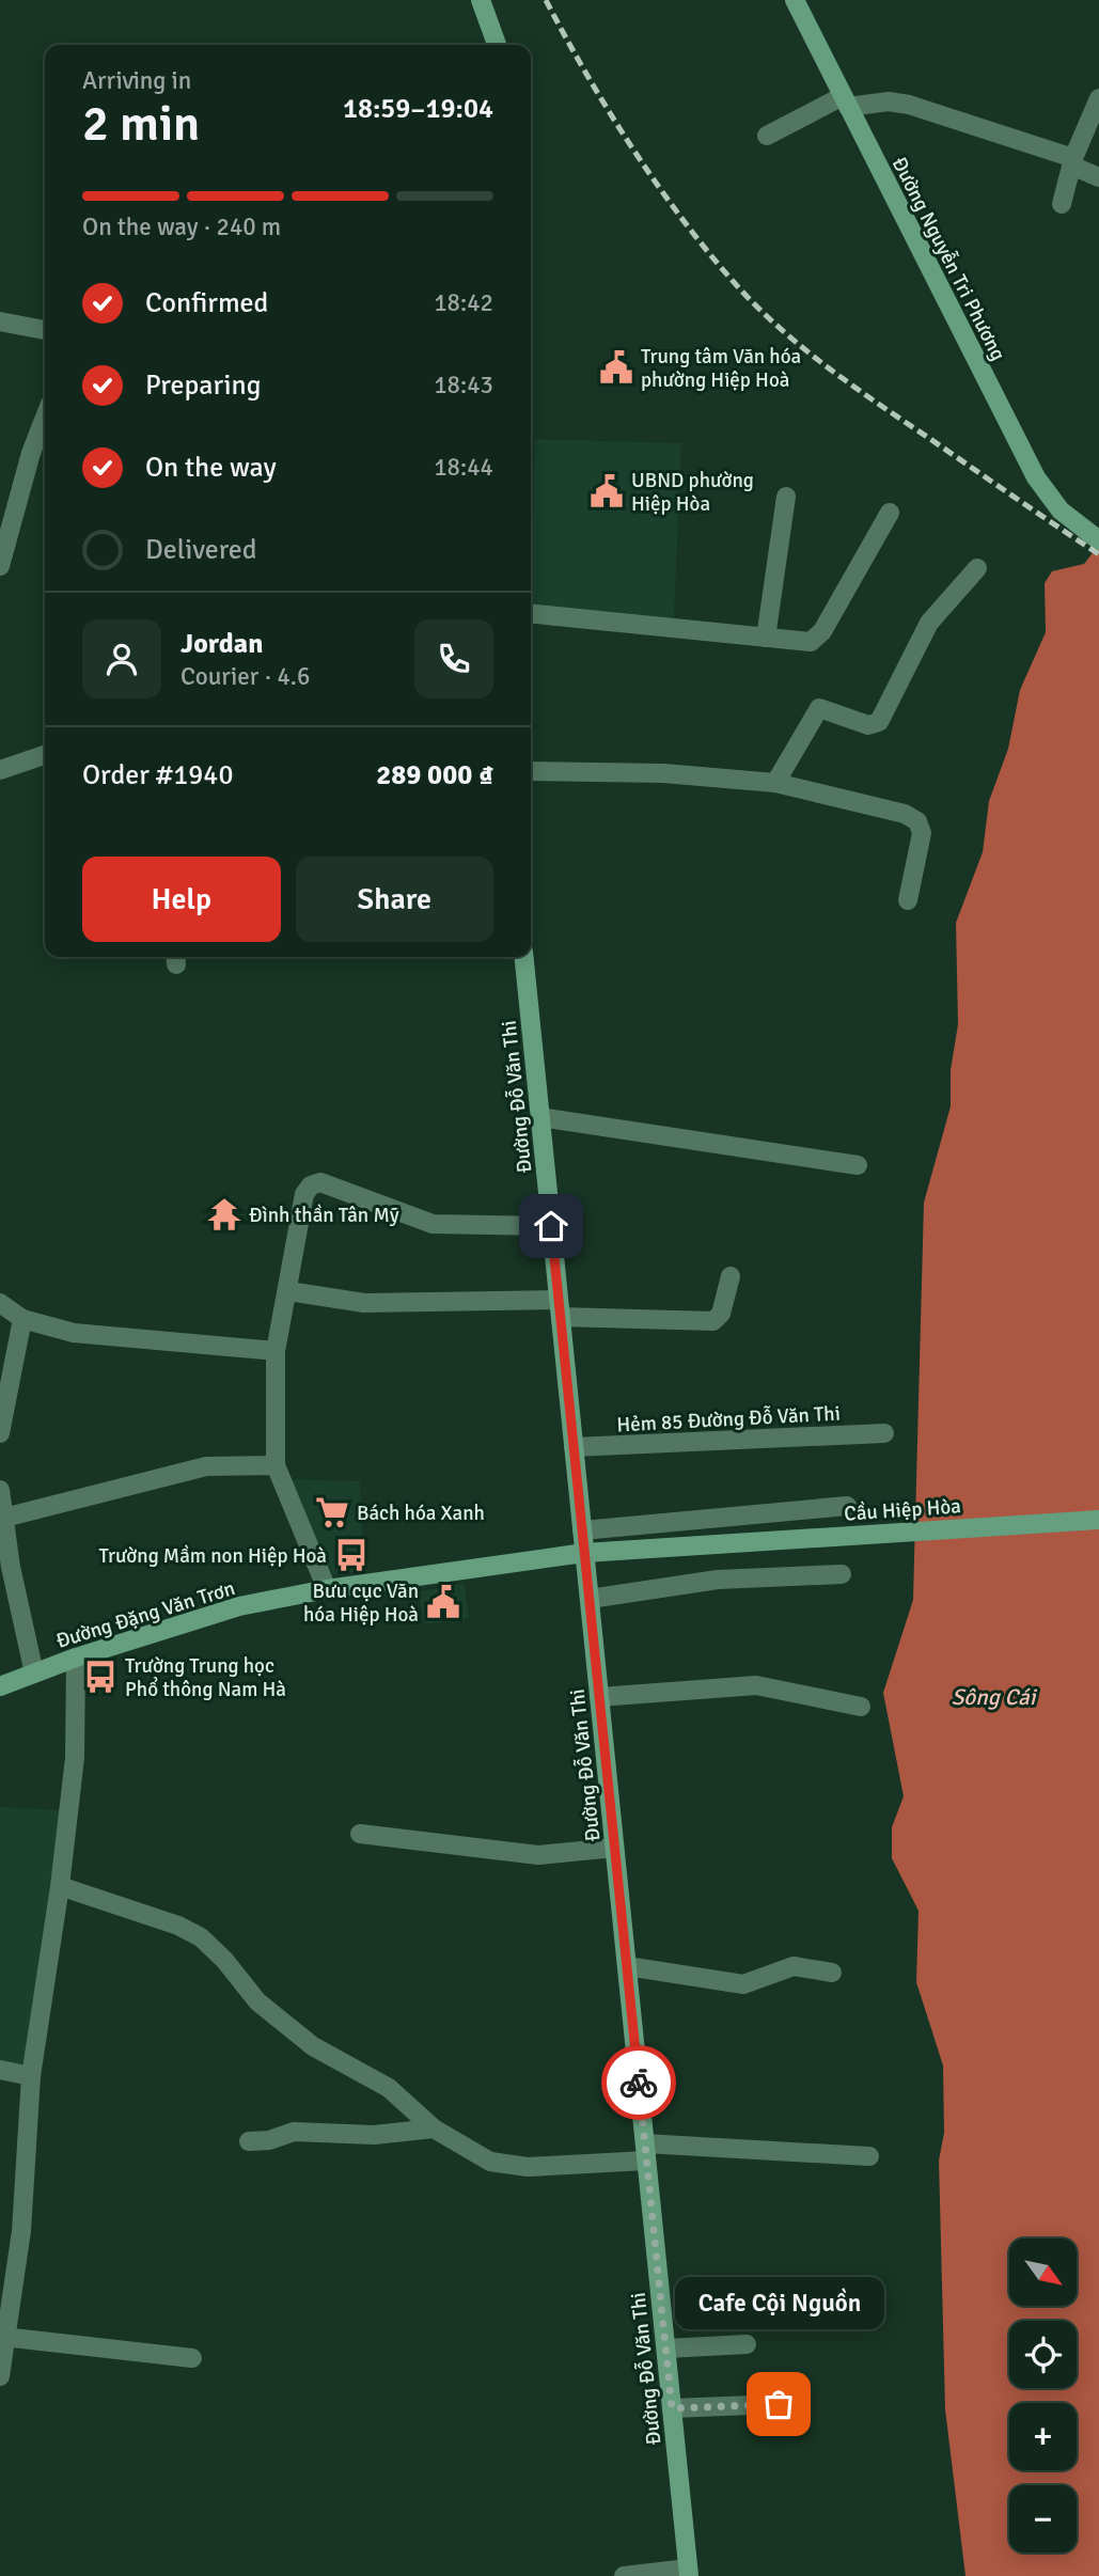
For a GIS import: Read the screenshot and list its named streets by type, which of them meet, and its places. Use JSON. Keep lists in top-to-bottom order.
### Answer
{
  "streets": {
    "main road": [
      "Đường Nguyễn Tri Phương",
      "Đường Đỗ Văn Thi",
      "Cầu Hiệp Hòa",
      "Đường Đặng Văn Trơn"
    ],
    "street": ["Hẻm 85 Đường Đỗ Văn Thi"]
  },
  "crossings": [
    ["Đường Đỗ Văn Thi", "Hẻm 85 Đường Đỗ Văn Thi"],
    ["Đường Đỗ Văn Thi", "Đường Đặng Văn Trơn"],
    ["Cầu Hiệp Hòa", "Đường Đặng Văn Trơn"]
  ],
  "water": ["Sông Cái"],
  "places": {
    "public building": ["Trung tâm Văn hóa phường Hiệp Hoà", "UBND phường Hiệp Hòa", "Bưu cục Văn hóa Hiệp Hoà"],
    "temple": ["Đình thần Tân Mỹ"],
    "supermarket": ["Bách hóa Xanh"],
    "bus stop": ["Trường Mầm non Hiệp Hoà", "Trường Trung học Phổ thông Nam Hà"],
    "other": ["Cafe Cội Nguồn"]
  },
  "north": "bottom right",
  "page": {
    "heading": ["2 min", "Arriving in", "18:59–19:04"],
    "panel": [
      "Jordan",
      "Courier · 4.6",
      "Order #1940",
      "289 000 ₫"
    ],
    "bar": "On the way · 240 m",
    "list": [
      ["Confirmed", "18:42"],
      ["Preparing", "18:43"],
      ["On the way", "18:44"],
      "Delivered"
    ],
    "buttons": ["Help", "Share"],
    "map_buttons": ["+", "−"],
    "bubble": "Cafe Cội Nguồn"
  }
}
